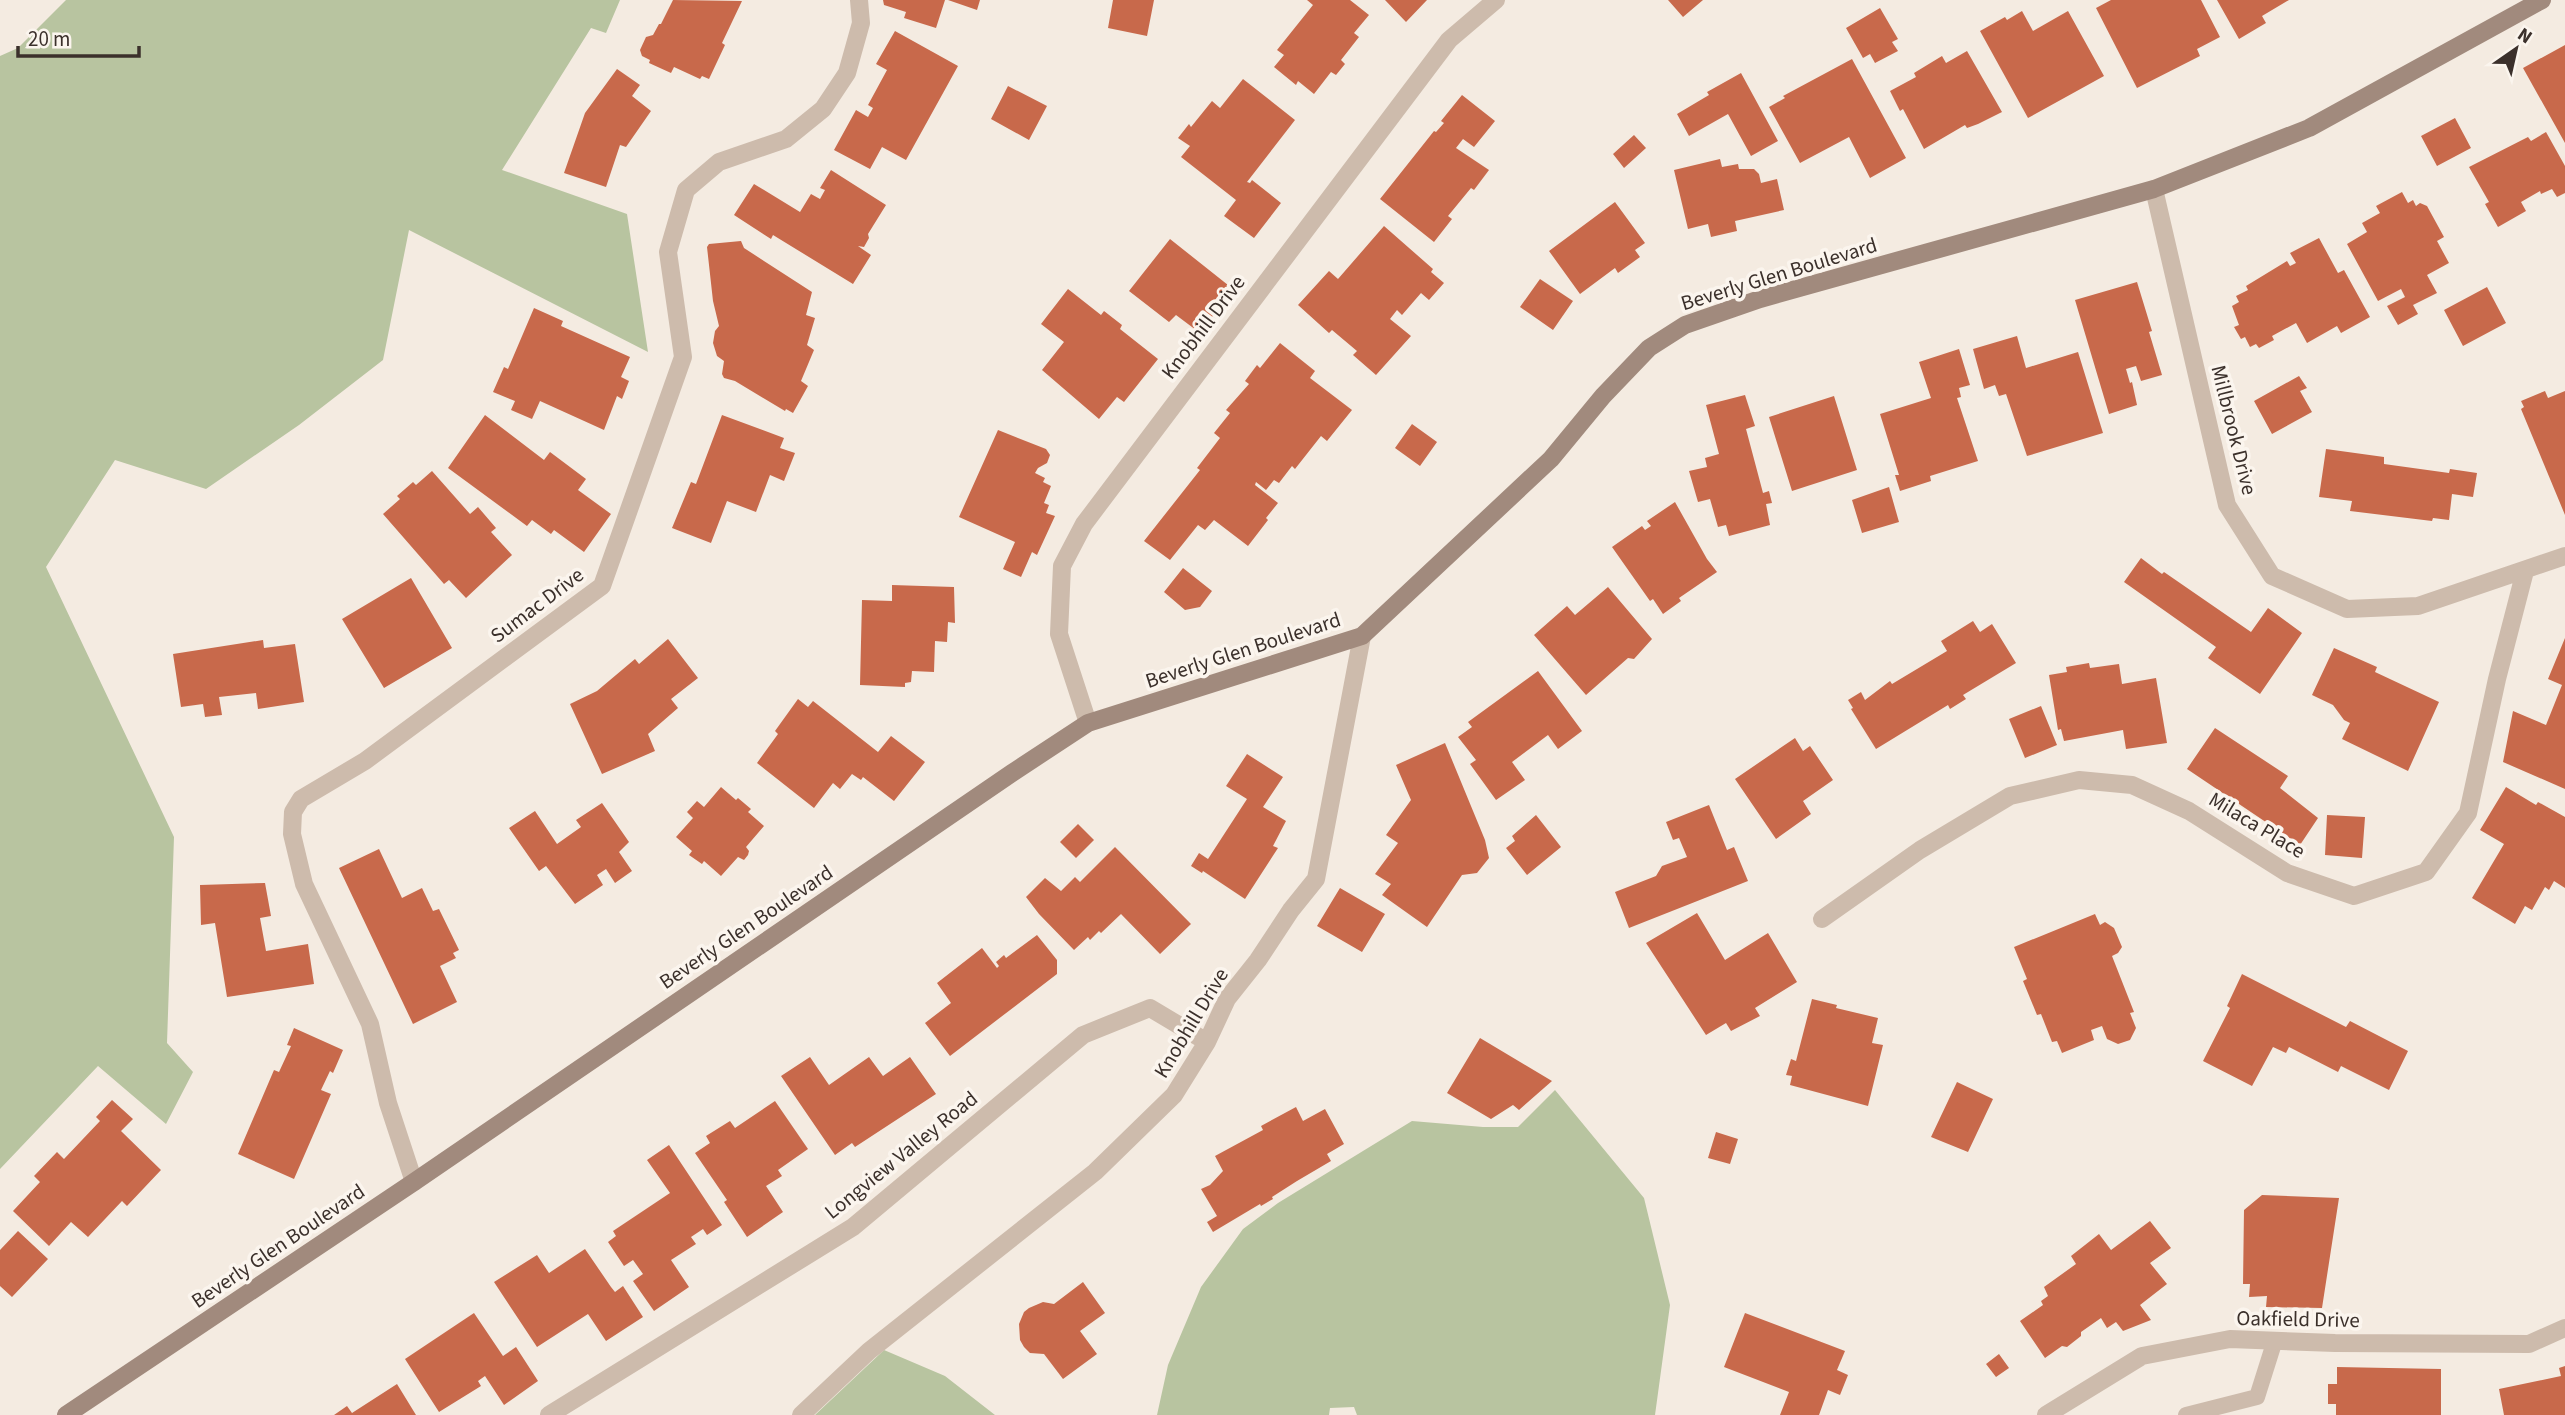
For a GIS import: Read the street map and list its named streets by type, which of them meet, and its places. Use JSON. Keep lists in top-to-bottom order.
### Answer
{
  "streets": {
    "main road": ["Beverly Glen Boulevard"],
    "street": [
      "Knobhill Drive",
      "Millbrook Drive",
      "Sumac Drive",
      "Milaca Place",
      "Longview Valley Road",
      "Oakfield Drive"
    ]
  },
  "crossings": [
    ["Beverly Glen Boulevard", "Knobhill Drive"],
    ["Beverly Glen Boulevard", "Millbrook Drive"],
    ["Beverly Glen Boulevard", "Sumac Drive"],
    ["Knobhill Drive", "Longview Valley Road"],
    ["Millbrook Drive", "Milaca Place"]
  ],
  "scale_bar": "20 m",
  "north": "top right"
}
